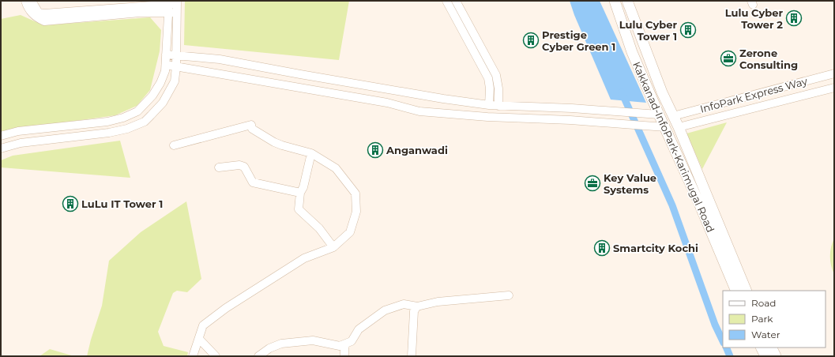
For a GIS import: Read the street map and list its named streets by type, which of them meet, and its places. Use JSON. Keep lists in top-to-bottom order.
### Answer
{
  "streets": {
    "main road": ["Kakkanad-InfoPark-Karimugal Road"],
    "street": ["InfoPark Express Way"]
  },
  "crossings": [
    ["InfoPark Express Way", "Kakkanad-InfoPark-Karimugal Road"]
  ],
  "places": {
    "building": [
      "Lulu Cyber Tower 2",
      "Lulu Cyber Tower 1",
      "Prestige Cyber Green 1",
      "Anganwadi",
      "LuLu IT Tower 1",
      "Smartcity Kochi"
    ],
    "office": ["Zerone Consulting", "Key Value Systems"]
  },
  "legend": ["Road", "Park", "Water"]
}
